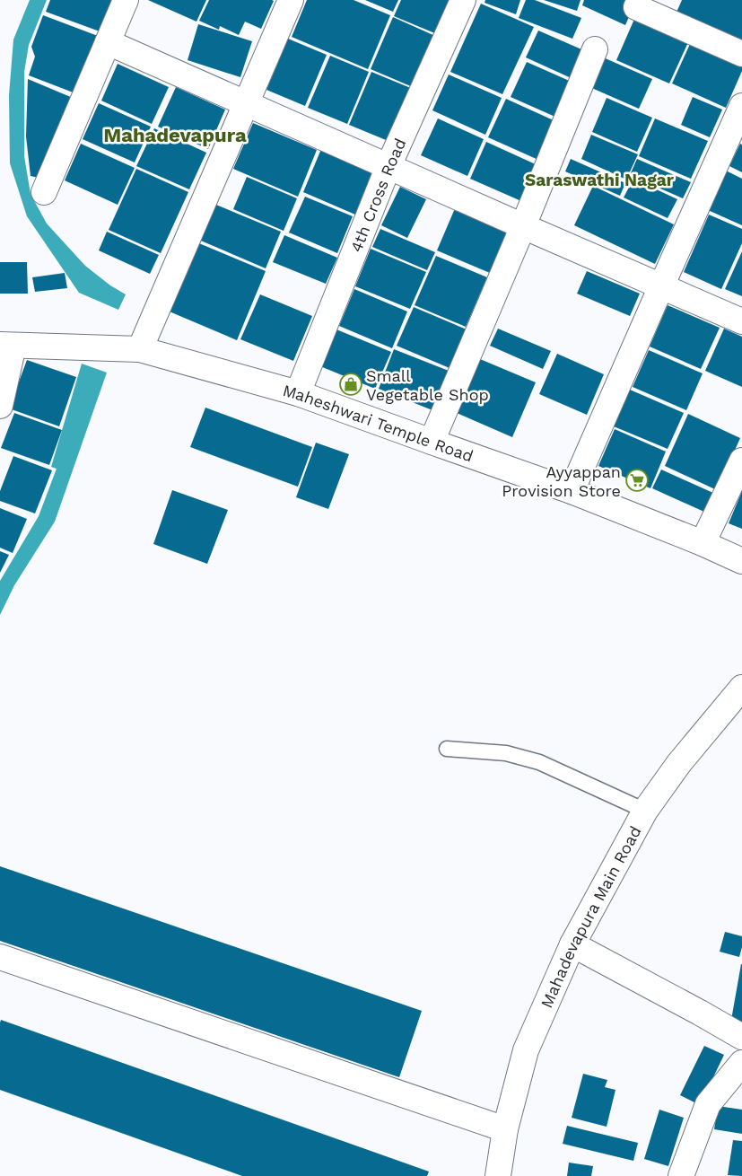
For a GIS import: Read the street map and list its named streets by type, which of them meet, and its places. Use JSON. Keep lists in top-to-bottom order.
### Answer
{
  "streets": {
    "street": ["4th Cross Road", "Maheshwari Temple Road", "Mahadevapura Main Road"]
  },
  "crossings": [
    ["4th Cross Road", "Maheshwari Temple Road"]
  ],
  "districts": ["Mahadevapura", "Saraswathi Nagar"],
  "places": {
    "shop": ["Small Vegetable Shop"],
    "supermarket": ["Ayyappan Provision Store"]
  }
}
